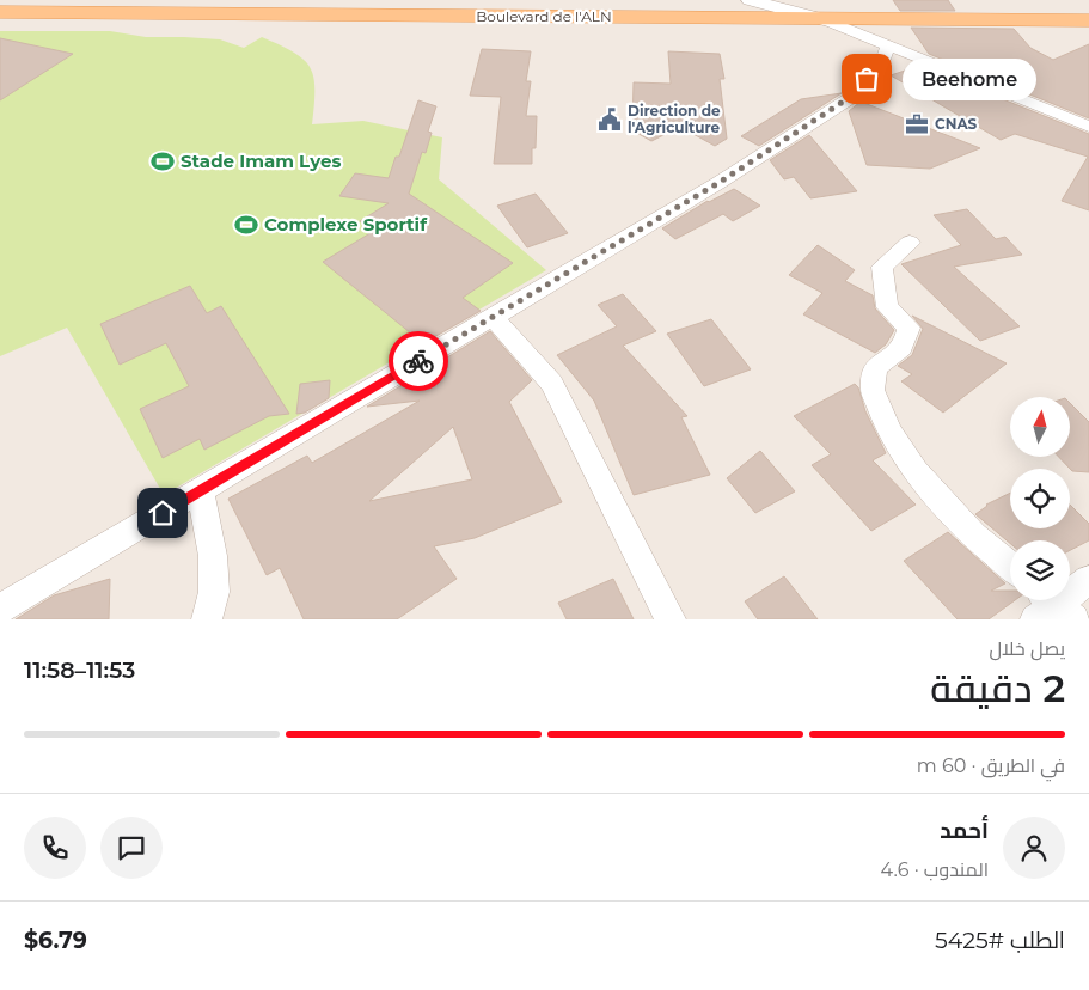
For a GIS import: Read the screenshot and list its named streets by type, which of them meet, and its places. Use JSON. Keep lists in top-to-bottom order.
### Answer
{
  "streets": {
    "main road": ["Boulevard de l'ALN"]
  },
  "places": {
    "other": ["Beehome"],
    "public building": ["Direction de l'Agriculture"],
    "office": ["CNAS"],
    "sports": ["Stade Imam Lyes", "Complexe Sportif"]
  },
  "north": "top",
  "page": {
    "bubble": "Beehome",
    "heading": ["2 دقيقة", "يصل خلال", "11:53–11:58"],
    "panel": [
      "أحمد",
      "المندوب · 4.6",
      "الطلب #5425",
      "$6.79"
    ],
    "bar": "في الطريق · 60 m"
  }
}
